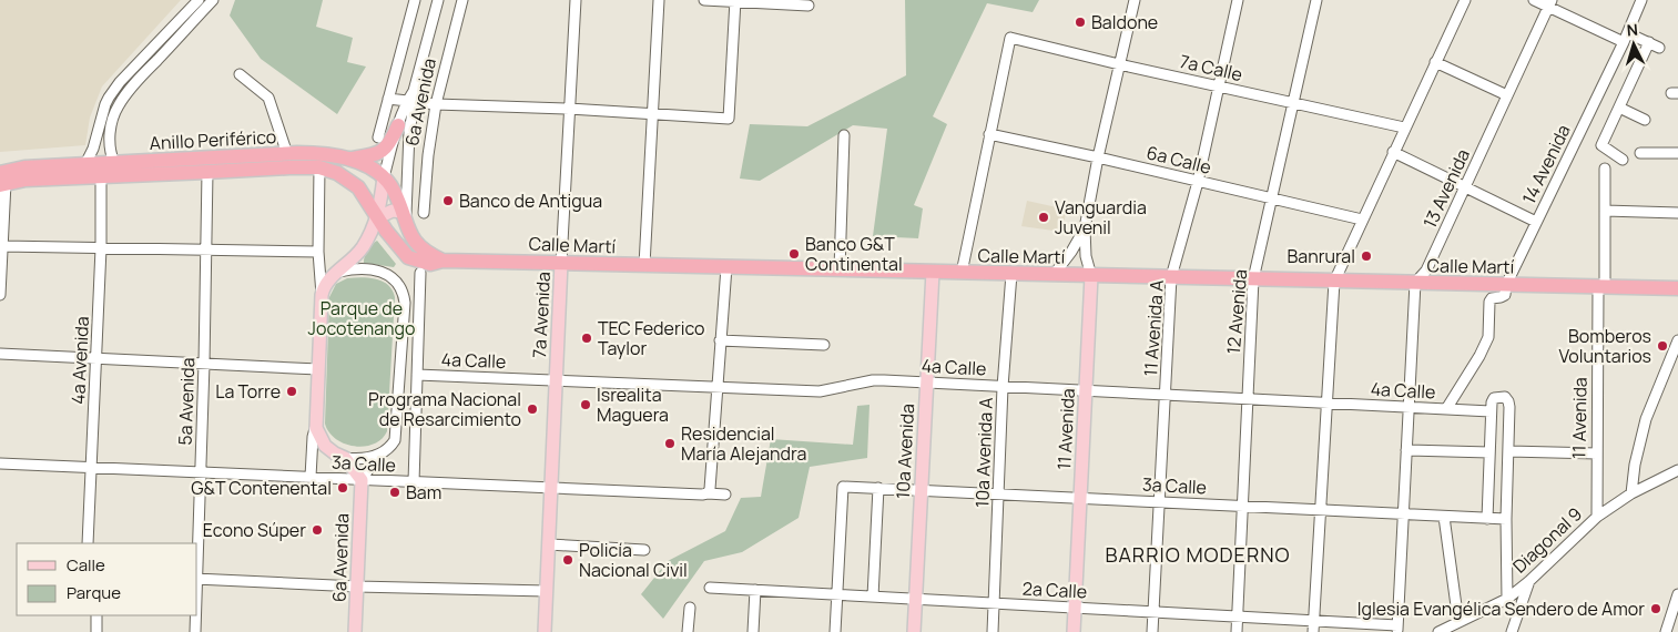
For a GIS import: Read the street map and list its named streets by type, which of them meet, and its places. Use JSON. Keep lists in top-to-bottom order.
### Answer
{
  "streets": {
    "highway": ["Anillo Periférico", "Calle Martí"],
    "main road": [
      "6a Avenida",
      "7a Avenida",
      "11 Avenida",
      "10a Avenida"
    ],
    "street": [
      "7a Calle",
      "6a Calle",
      "14 Avenida",
      "13 Avenida",
      "12 Avenida",
      "11 Avenida A",
      "4a Avenida",
      "4a Calle",
      "5a Avenida",
      "10a Avenida A",
      "3a Calle",
      "Diagonal 9",
      "2a Calle"
    ]
  },
  "crossings": [
    ["7a Calle", "6a Calle"],
    ["7a Calle", "12 Avenida"],
    ["7a Calle", "11 Avenida A"],
    ["7a Calle", "11 Avenida"],
    ["6a Avenida", "3a Calle"],
    ["Anillo Periférico", "Calle Martí"],
    ["Anillo Periférico", "4a Avenida"],
    ["Anillo Periférico", "5a Avenida"],
    ["6a Calle", "12 Avenida"],
    ["6a Calle", "11 Avenida A"],
    ["6a Calle", "11 Avenida"],
    ["14 Avenida", "Calle Martí"],
    ["14 Avenida", "4a Calle"],
    ["13 Avenida", "Calle Martí"],
    ["Calle Martí", "12 Avenida"],
    ["Calle Martí", "7a Avenida"],
    ["Calle Martí", "11 Avenida A"],
    ["Calle Martí", "11 Avenida"],
    ["Calle Martí", "10a Avenida"],
    ["Calle Martí", "10a Avenida A"],
    ["12 Avenida", "4a Calle"],
    ["12 Avenida", "3a Calle"],
    ["12 Avenida", "2a Calle"],
    ["7a Avenida", "4a Calle"],
    ["7a Avenida", "3a Calle"],
    ["11 Avenida A", "4a Calle"],
    ["11 Avenida A", "3a Calle"],
    ["11 Avenida A", "2a Calle"],
    ["4a Avenida", "3a Calle"],
    ["4a Calle", "11 Avenida"],
    ["4a Calle", "10a Avenida"],
    ["4a Calle", "10a Avenida A"],
    ["5a Avenida", "3a Calle"],
    ["11 Avenida", "3a Calle"],
    ["11 Avenida", "Diagonal 9"],
    ["11 Avenida", "2a Calle"],
    ["10a Avenida", "3a Calle"],
    ["10a Avenida", "2a Calle"],
    ["10a Avenida A", "3a Calle"],
    ["10a Avenida A", "2a Calle"],
    ["3a Calle", "2a Calle"]
  ],
  "districts": ["BARRIO MODERNO"],
  "parks": ["Parque de Jocotenango"],
  "places": [
    "Baldone",
    "Banco de Antigua",
    "Vanguardia Juvenil",
    "Banco G&T Continental",
    "Banrural",
    "TEC Federico Taylor",
    "Bomberos Voluntarios",
    "La Torre",
    "Isrealita Maguera",
    "Programa Nacional de Resarcimiento",
    "Residencial María Alejandra",
    "G&T Contenental",
    "Bam",
    "Econo Súper",
    "Policía Nacional Civil",
    "Iglesia Evangélica Sendero de Amor"
  ],
  "legend": ["Calle", "Parque"],
  "north": "top"
}
